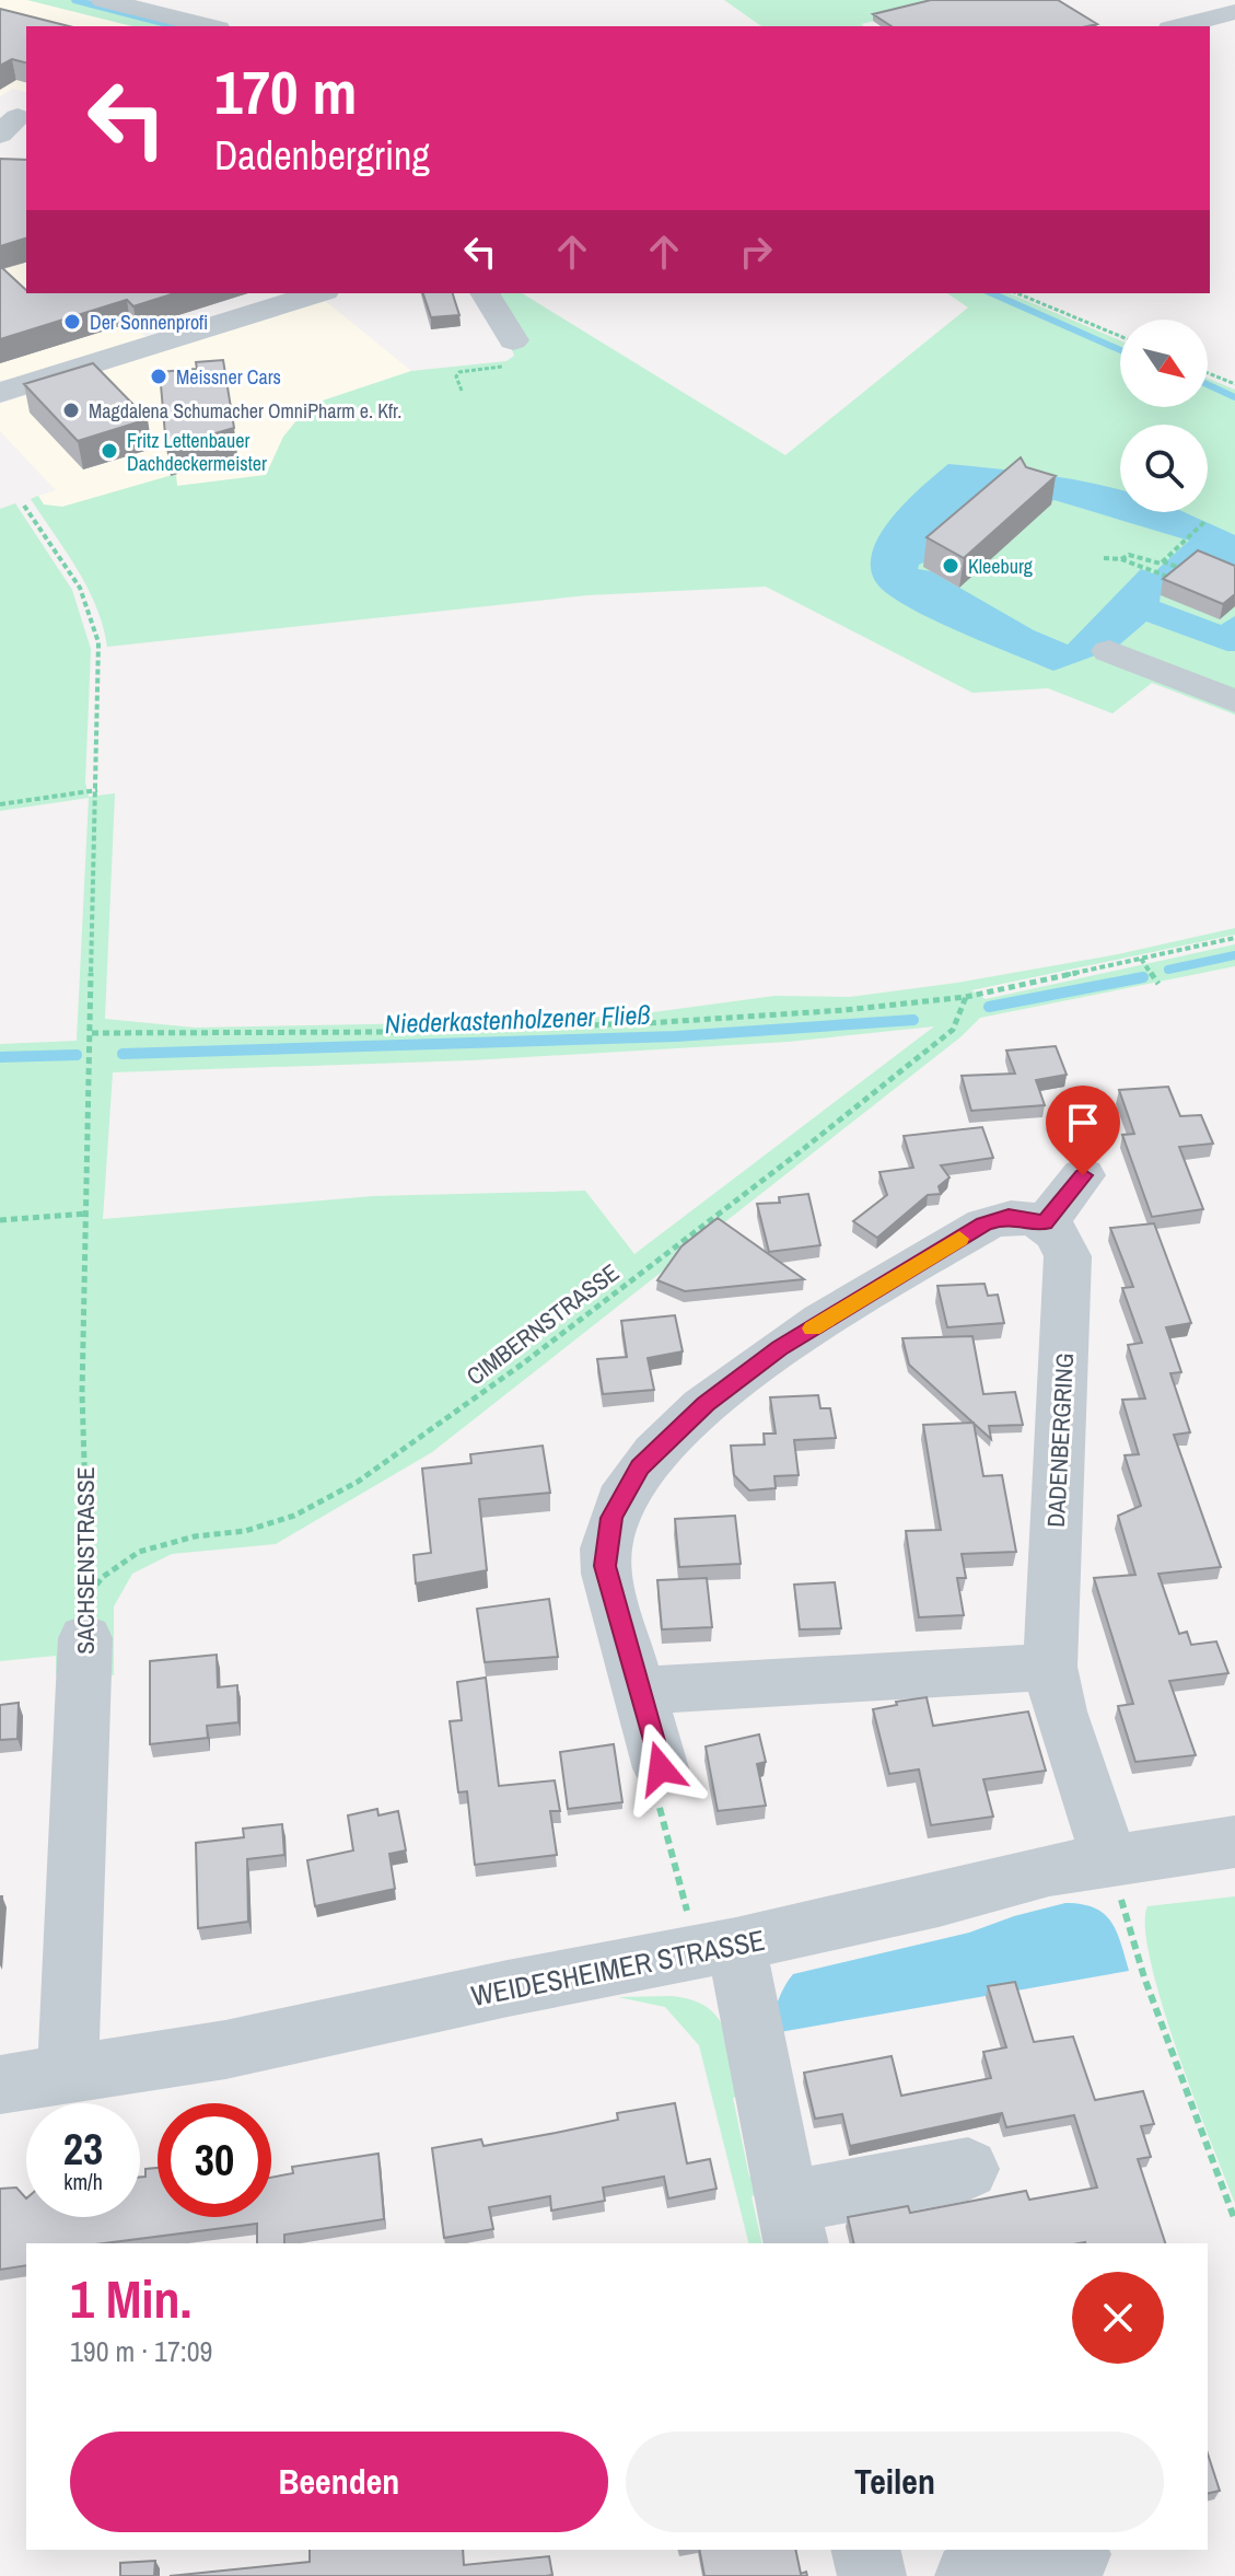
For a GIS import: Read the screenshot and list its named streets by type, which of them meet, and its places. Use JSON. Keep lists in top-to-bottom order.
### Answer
{
  "streets": {
    "street": ["DADENBERGRING", "SACHSENSTRASSE", "WEIDESHEIMER STRASSE"],
    "path": ["CIMBERNSTRASSE"]
  },
  "crossings": [
    ["CIMBERNSTRASSE", "SACHSENSTRASSE"],
    ["DADENBERGRING", "WEIDESHEIMER STRASSE"],
    ["SACHSENSTRASSE", "WEIDESHEIMER STRASSE"]
  ],
  "water": ["Niederkastenholzener Fließ"],
  "places": [
    "Der Sonnenprofi",
    "Meissner Cars",
    "Magdalena Schumacher OmniPharm e. Kfr.",
    "Fritz Lettenbauer Dachdeckermeister",
    "Kleeburg"
  ],
  "north": "bottom right",
  "page": {
    "turn": ["170 m", "Dadenbergring"],
    "speed": "23 km/h",
    "limit": "30",
    "heading": ["1 Min.", "190 m · 17:09"],
    "buttons": ["Beenden", "Teilen"]
  }
}
